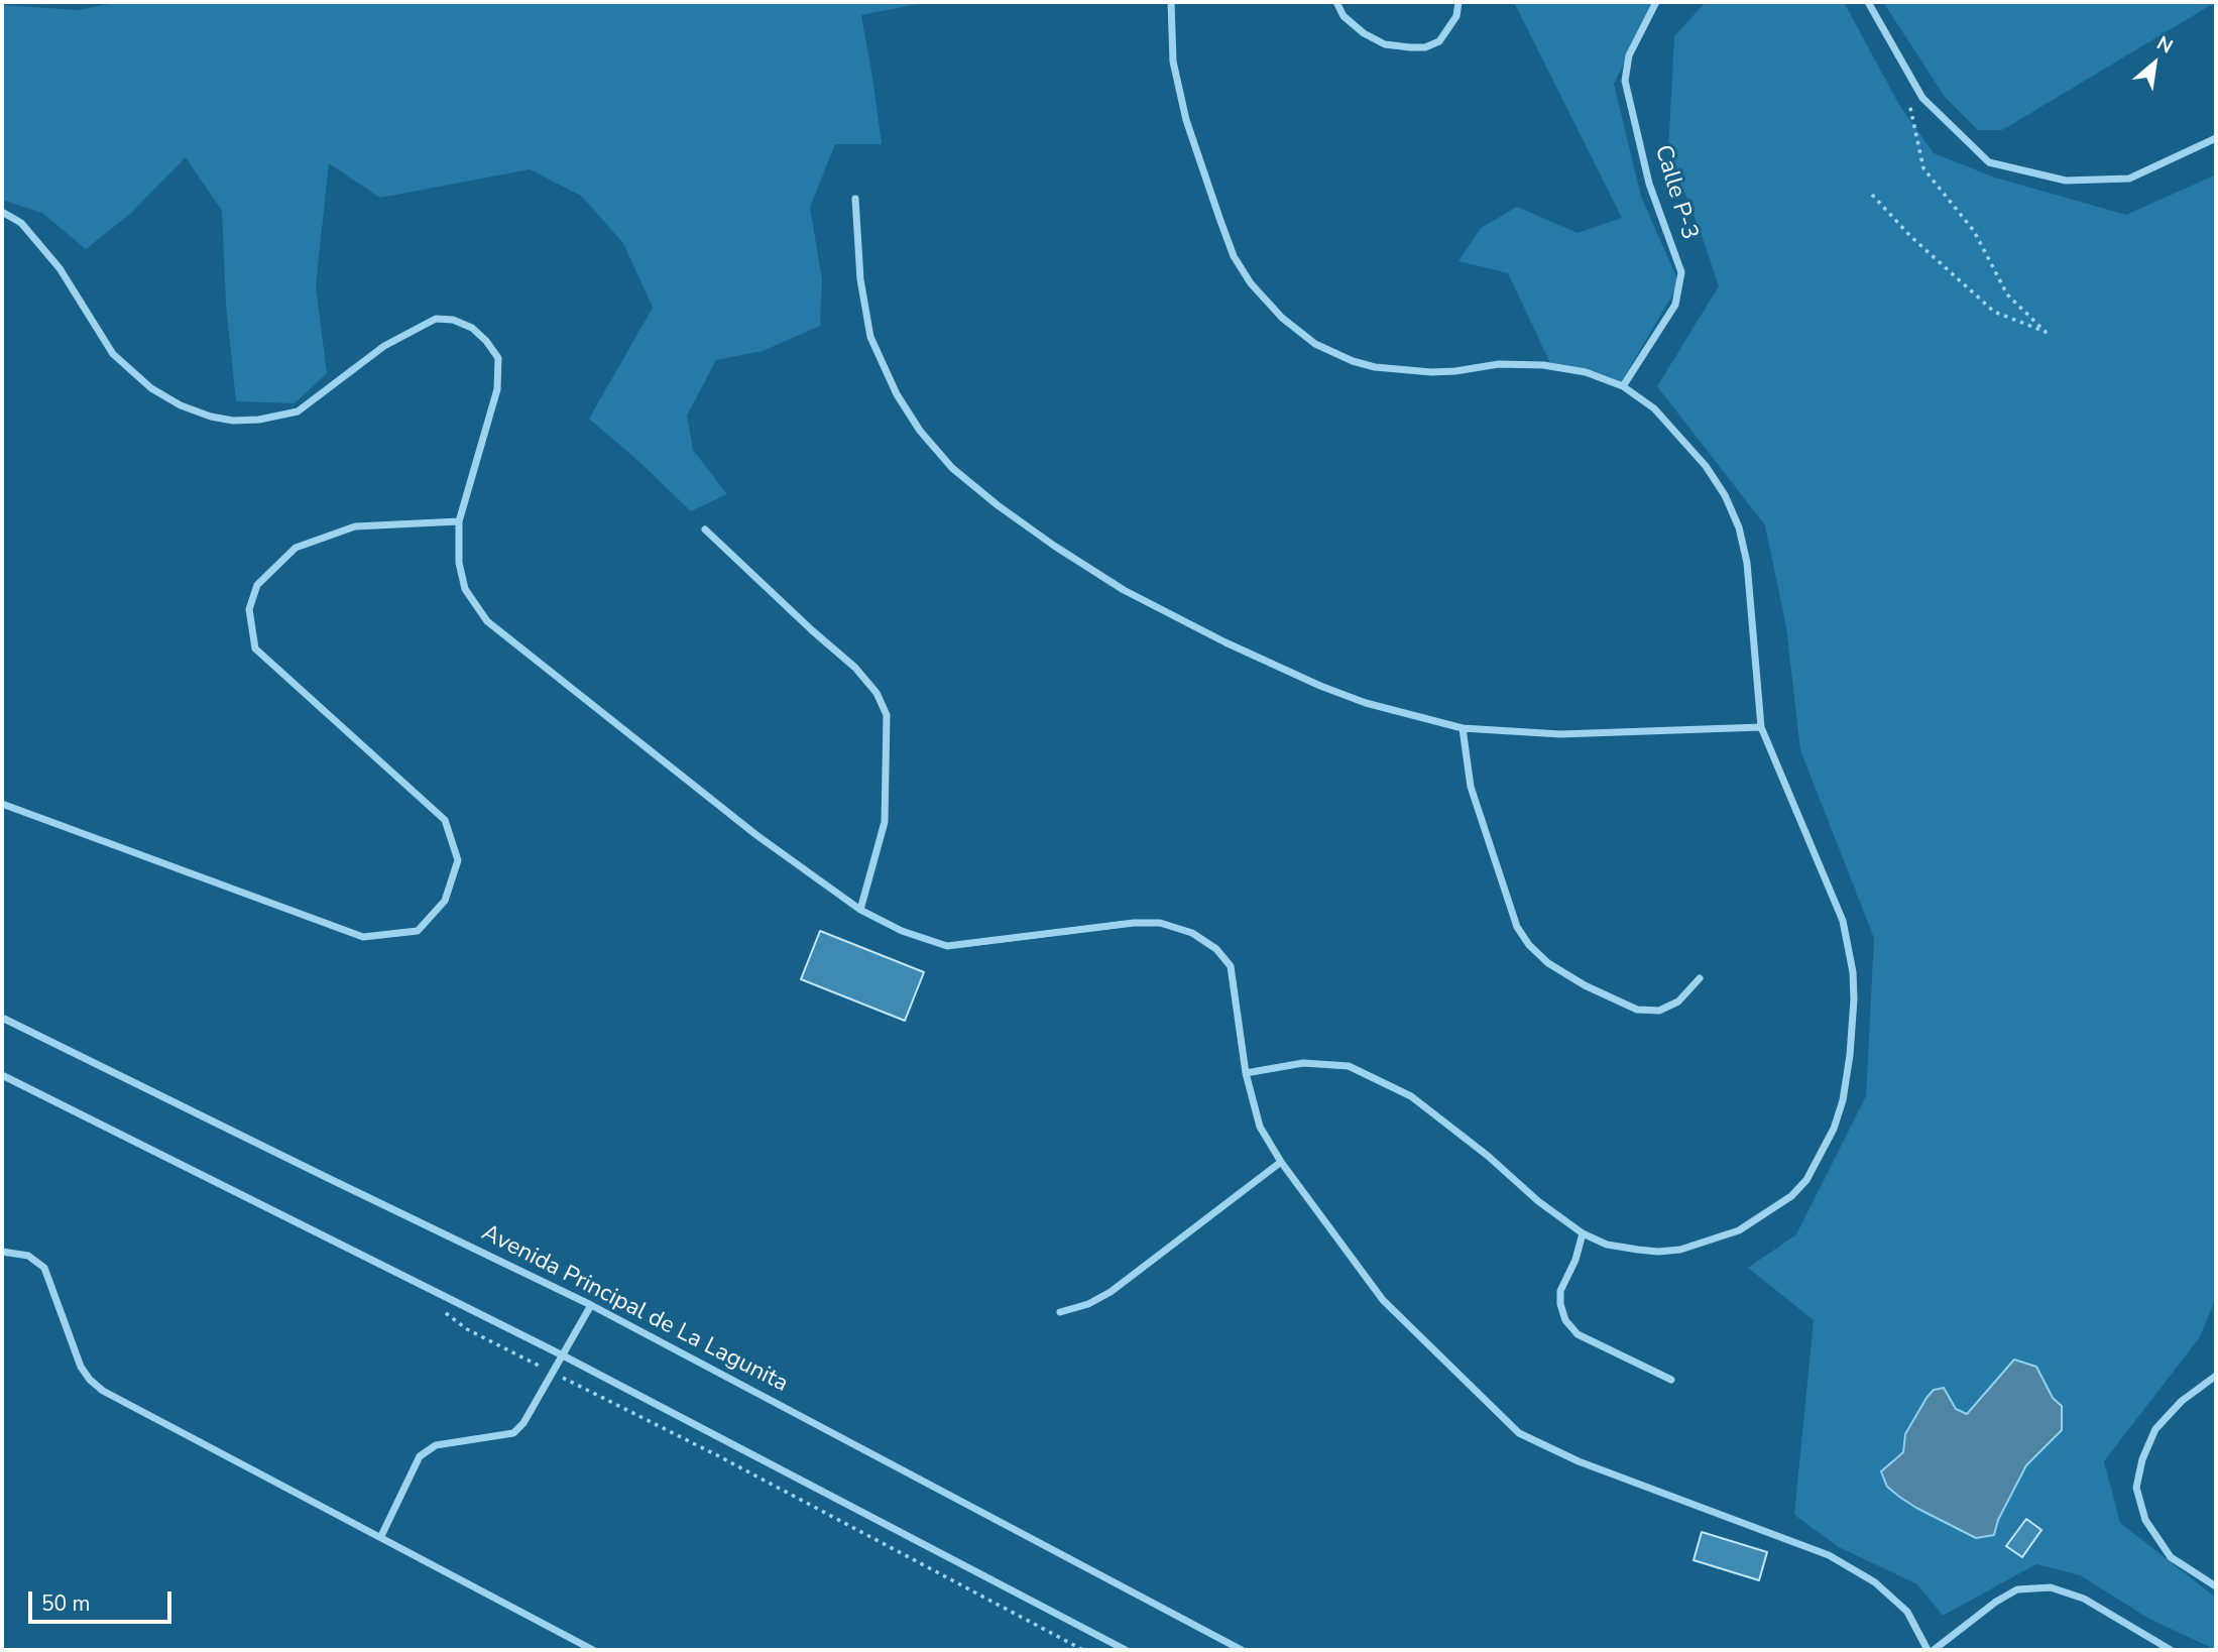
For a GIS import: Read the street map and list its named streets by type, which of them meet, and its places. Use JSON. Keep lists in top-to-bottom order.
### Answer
{
  "streets": {
    "street": ["Calle P-3", "Avenida Principal de La Lagunita"]
  },
  "scale_bar": "50 m",
  "north": "top right"
}
